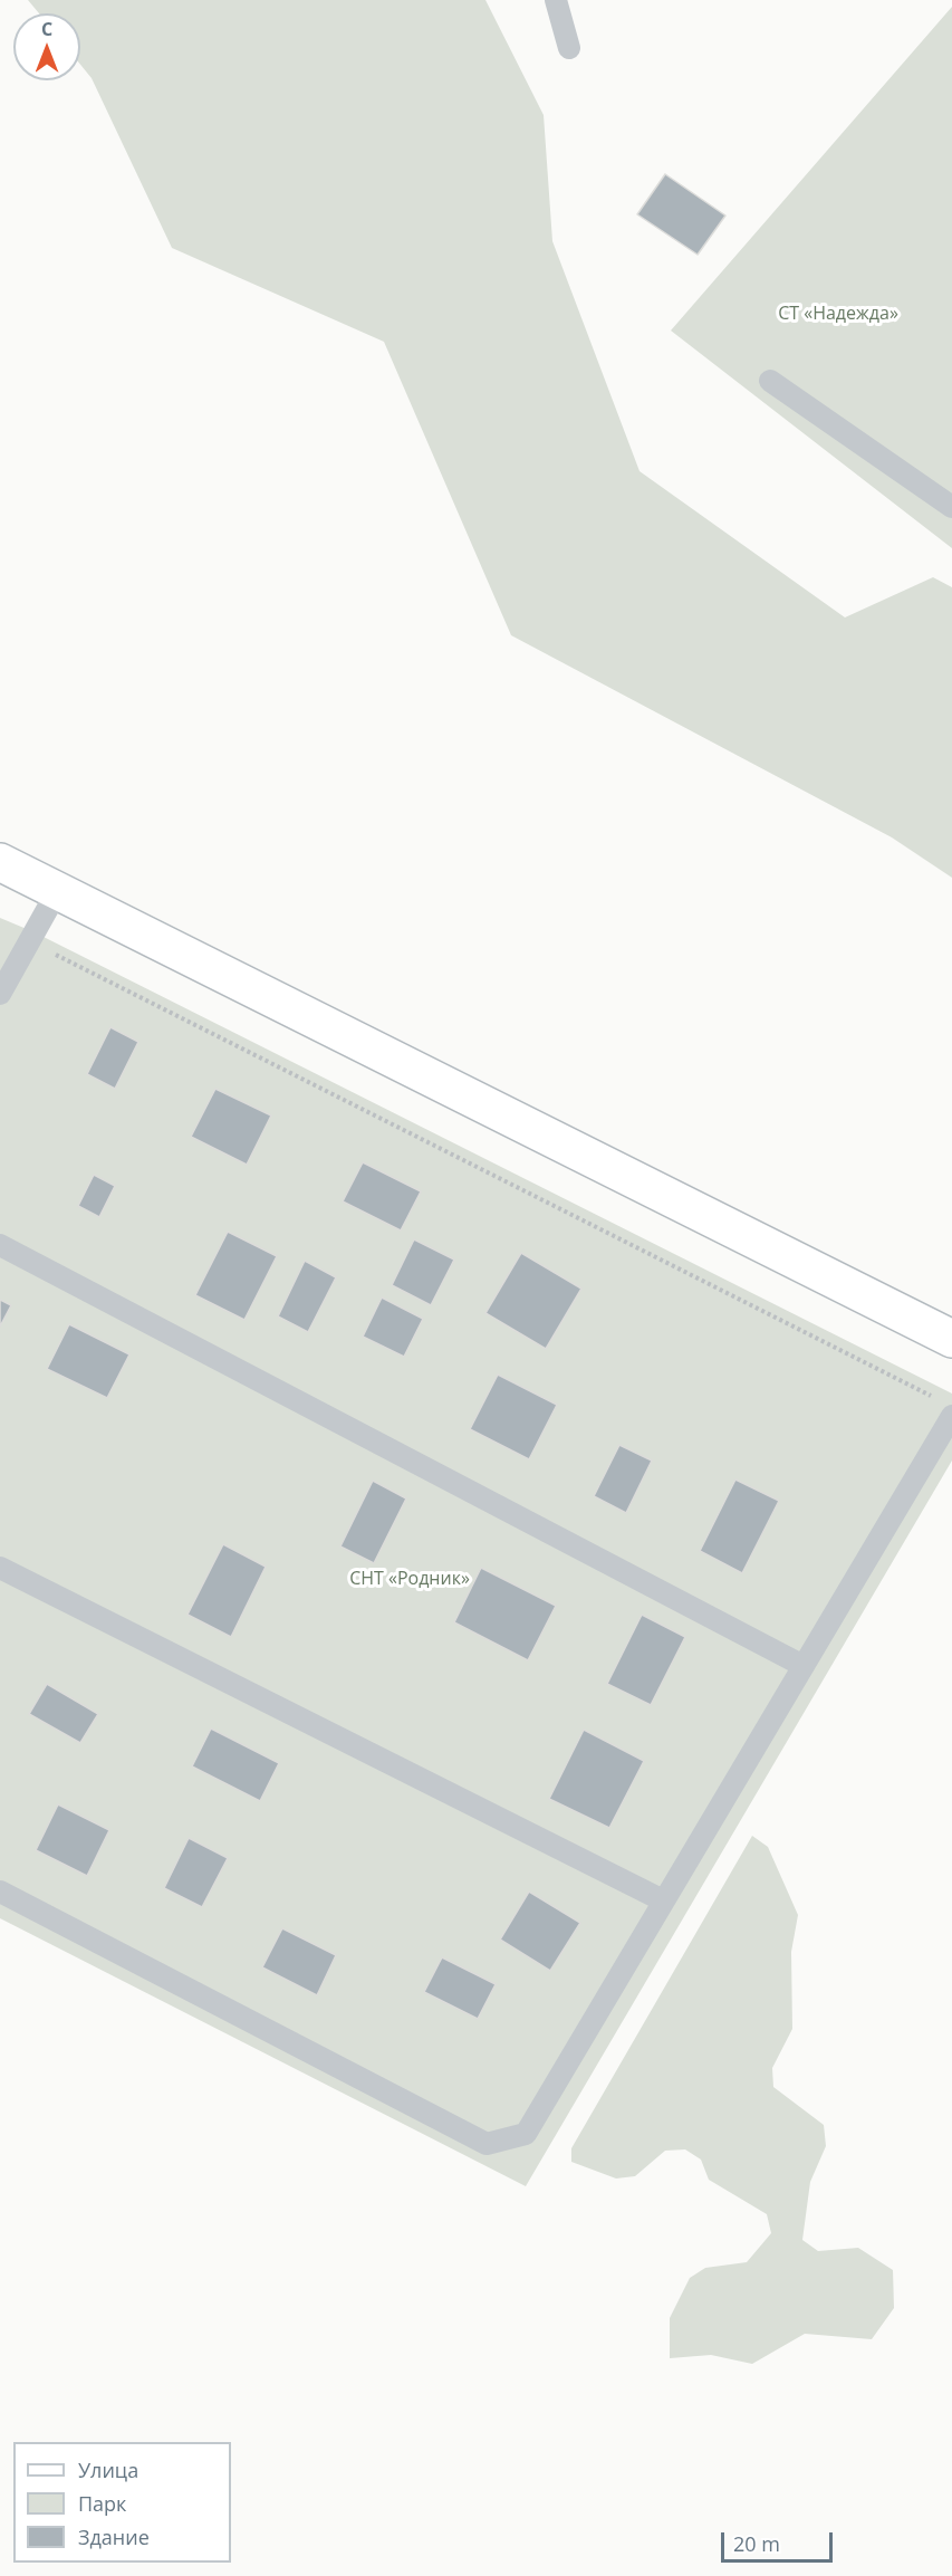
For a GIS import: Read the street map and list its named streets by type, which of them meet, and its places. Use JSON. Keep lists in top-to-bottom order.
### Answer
{
  "parks": ["СТ «Надежда»", "СНТ «Родник»"],
  "legend": ["Улица", "Парк", "Здание"],
  "scale_bar": "20 m",
  "north": "top"
}
